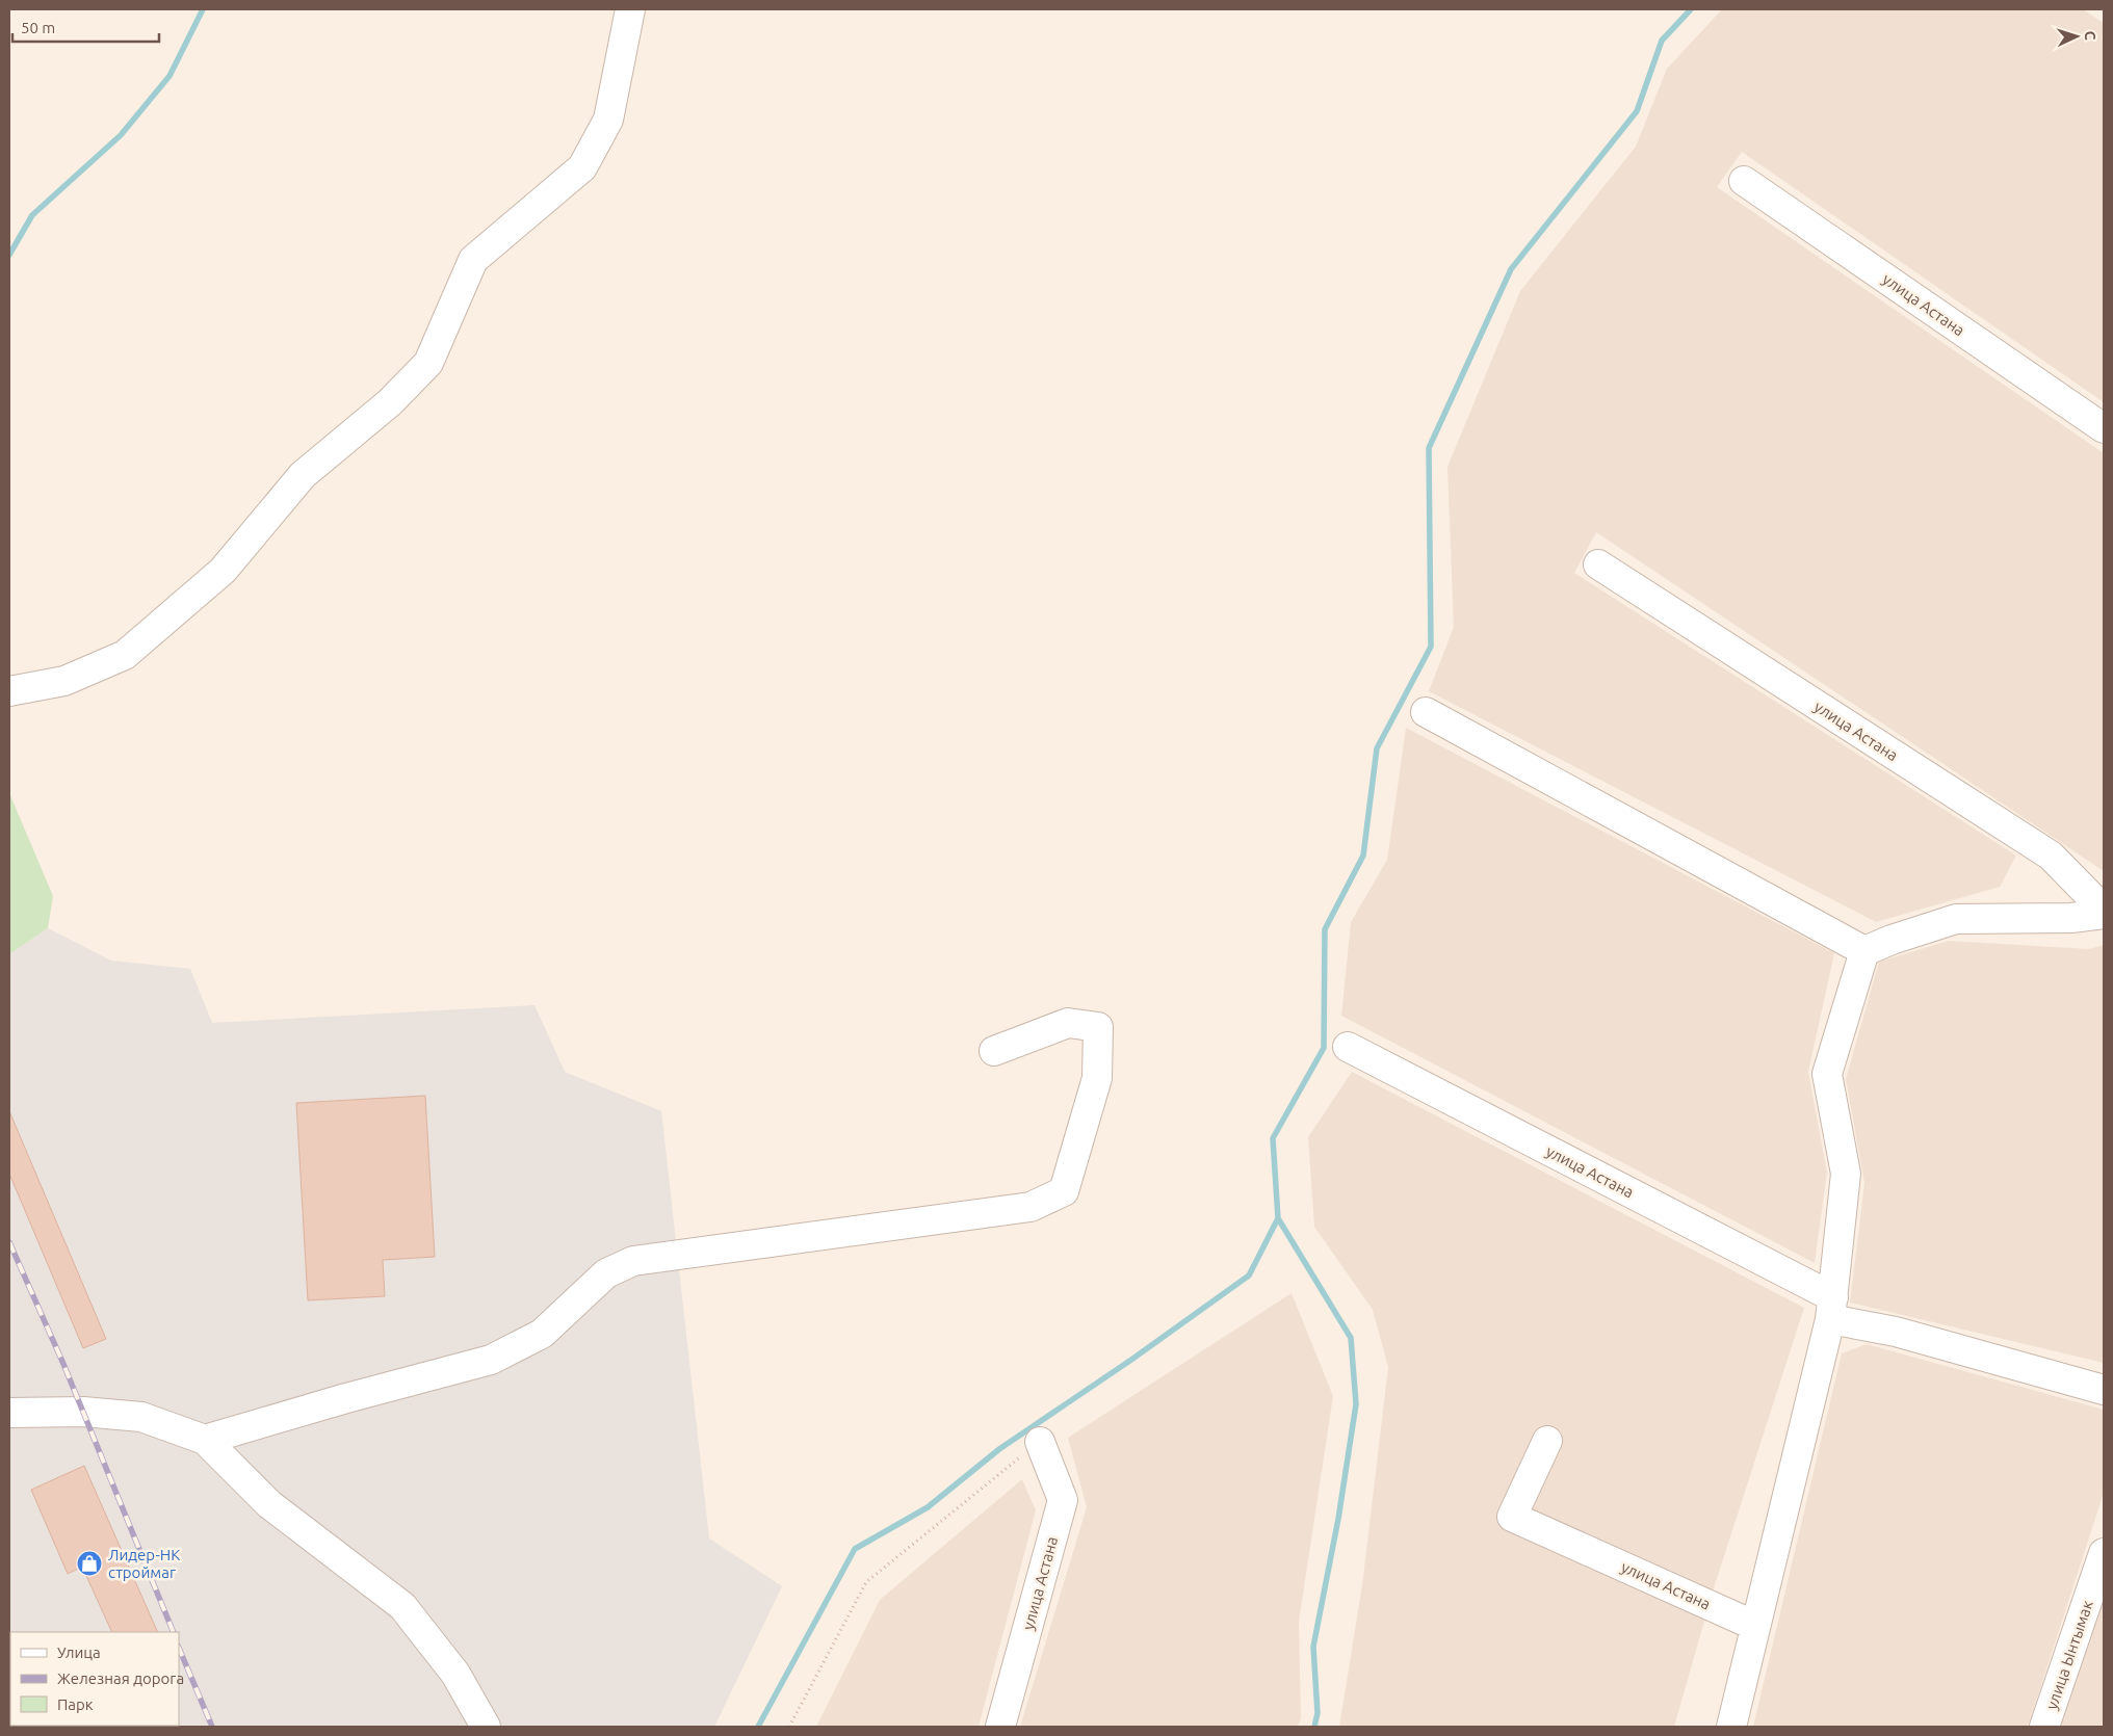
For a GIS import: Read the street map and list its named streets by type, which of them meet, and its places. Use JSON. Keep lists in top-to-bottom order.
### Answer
{
  "streets": {
    "street": ["улица Астана", "улица Ынтымак"]
  },
  "places": {
    "shop": ["Лидер-НК строймаг"]
  },
  "legend": ["Улица", "Железная дорога", "Парк"],
  "scale_bar": "50 m",
  "north": "right"
}
